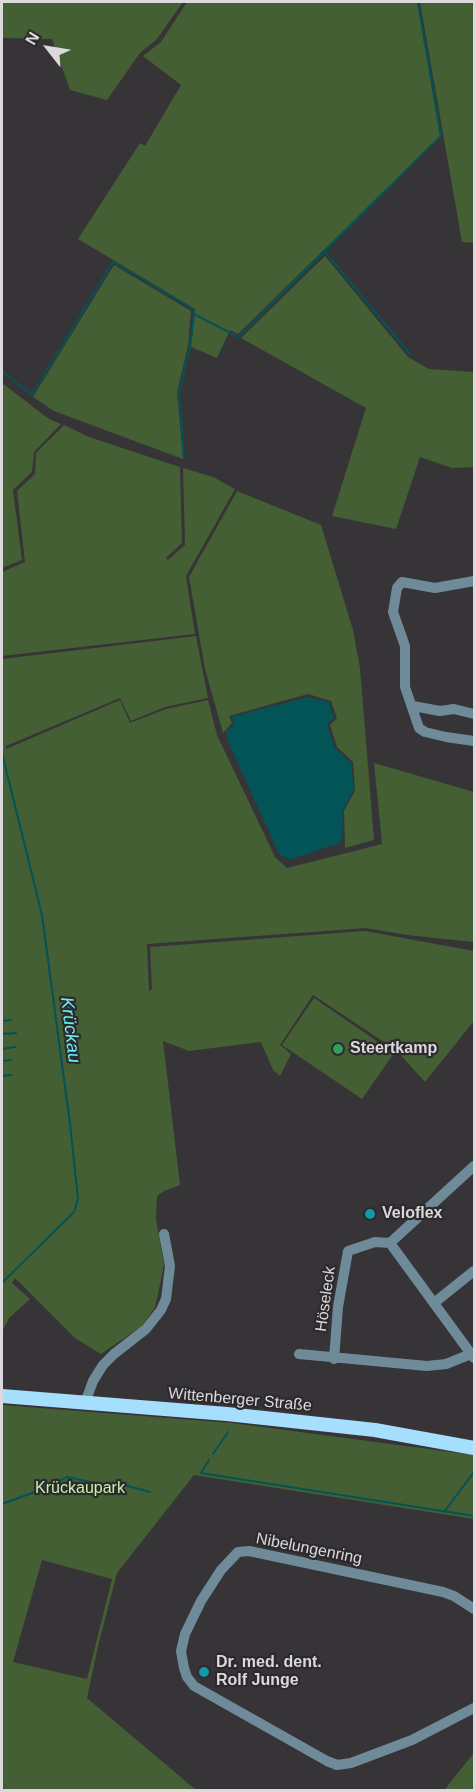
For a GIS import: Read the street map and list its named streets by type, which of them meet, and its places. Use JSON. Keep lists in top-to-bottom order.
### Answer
{
  "streets": {
    "main road": ["Wittenberger Straße"],
    "street": ["Höseleck", "Nibelungenring"]
  },
  "water": ["Krückau"],
  "parks": ["Krückaupark"],
  "places": ["Steertkamp", "Veloflex", "Dr. med. dent. Rolf Junge"],
  "north": "top left"
}
